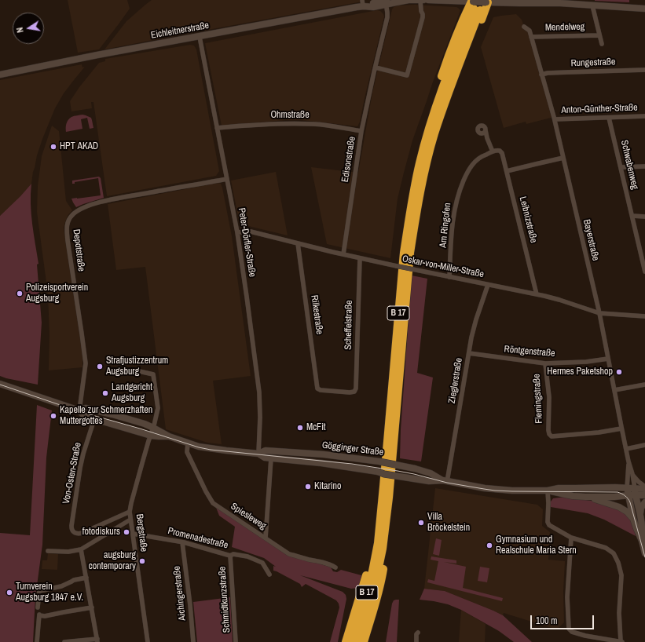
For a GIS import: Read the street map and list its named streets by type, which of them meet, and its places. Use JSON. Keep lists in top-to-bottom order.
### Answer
{
  "streets": {
    "highway": ["B 17"],
    "main road": ["Eichleitnerstraße", "Gögginger Straße"],
    "street": [
      "Mendelweg",
      "Rungestraße",
      "Anton-Günther-Straße",
      "Ohmstraße",
      "Edisonstraße",
      "Schwabenweg",
      "Leibnizstraße",
      "Am Ringofen",
      "Bayerstraße",
      "Peter-Dörfler-Straße",
      "Depotstraße",
      "Oskar-von-Miller-Straße",
      "Rilkestraße",
      "Scheffelstraße",
      "Röntgenstraße",
      "Zieglerstraße",
      "Flemingstraße",
      "Von-Osten-Straße",
      "Spiesleweg",
      "Bergstraße",
      "Promenadestraße",
      "Aichingerstraße",
      "Schmidtkunzstraße"
    ]
  },
  "crossings": [
    ["Mendelweg", "Bayerstraße"],
    ["Eichleitnerstraße", "Edisonstraße"],
    ["Eichleitnerstraße", "Peter-Dörfler-Straße"],
    ["Rungestraße", "Bayerstraße"],
    ["Anton-Günther-Straße", "Schwabenweg"],
    ["Anton-Günther-Straße", "Bayerstraße"],
    ["Ohmstraße", "Edisonstraße"],
    ["Ohmstraße", "Peter-Dörfler-Straße"],
    ["Edisonstraße", "Oskar-von-Miller-Straße"],
    ["Leibnizstraße", "Am Ringofen"],
    ["Leibnizstraße", "Oskar-von-Miller-Straße"],
    ["Am Ringofen", "Oskar-von-Miller-Straße"],
    ["Bayerstraße", "Oskar-von-Miller-Straße"],
    ["Bayerstraße", "Röntgenstraße"],
    ["Bayerstraße", "Flemingstraße"],
    ["Bayerstraße", "Gögginger Straße"],
    ["Peter-Dörfler-Straße", "Depotstraße"],
    ["Peter-Dörfler-Straße", "Oskar-von-Miller-Straße"],
    ["Peter-Dörfler-Straße", "Gögginger Straße"],
    ["Depotstraße", "Gögginger Straße"],
    ["Oskar-von-Miller-Straße", "Rilkestraße"],
    ["Oskar-von-Miller-Straße", "Scheffelstraße"],
    ["Oskar-von-Miller-Straße", "Zieglerstraße"],
    ["Rilkestraße", "Scheffelstraße"],
    ["Röntgenstraße", "Zieglerstraße"],
    ["Röntgenstraße", "Flemingstraße"],
    ["Zieglerstraße", "Gögginger Straße"],
    ["Gögginger Straße", "Von-Osten-Straße"],
    ["Gögginger Straße", "Spiesleweg"],
    ["Gögginger Straße", "Bergstraße"],
    ["Von-Osten-Straße", "Bergstraße"],
    ["Bergstraße", "Promenadestraße"],
    ["Promenadestraße", "Aichingerstraße"],
    ["Promenadestraße", "Schmidtkunzstraße"]
  ],
  "places": [
    "HPT AKAD",
    "Polizeisportverein Augsburg",
    "Strafjustizzentrum Augsburg",
    "Hermes Paketshop",
    "Landgericht Augsburg",
    "Kapelle zur Schmerzhaften Muttergottes",
    "McFit",
    "Kitarino",
    "Villa Bröckelstein",
    "fotodiskurs",
    "Gymnasium und Realschule Maria Stern",
    "augsburg contemporary",
    "Turnverein Augsburg 1847 e.V."
  ],
  "scale_bar": "100 m",
  "north": "left"
}
